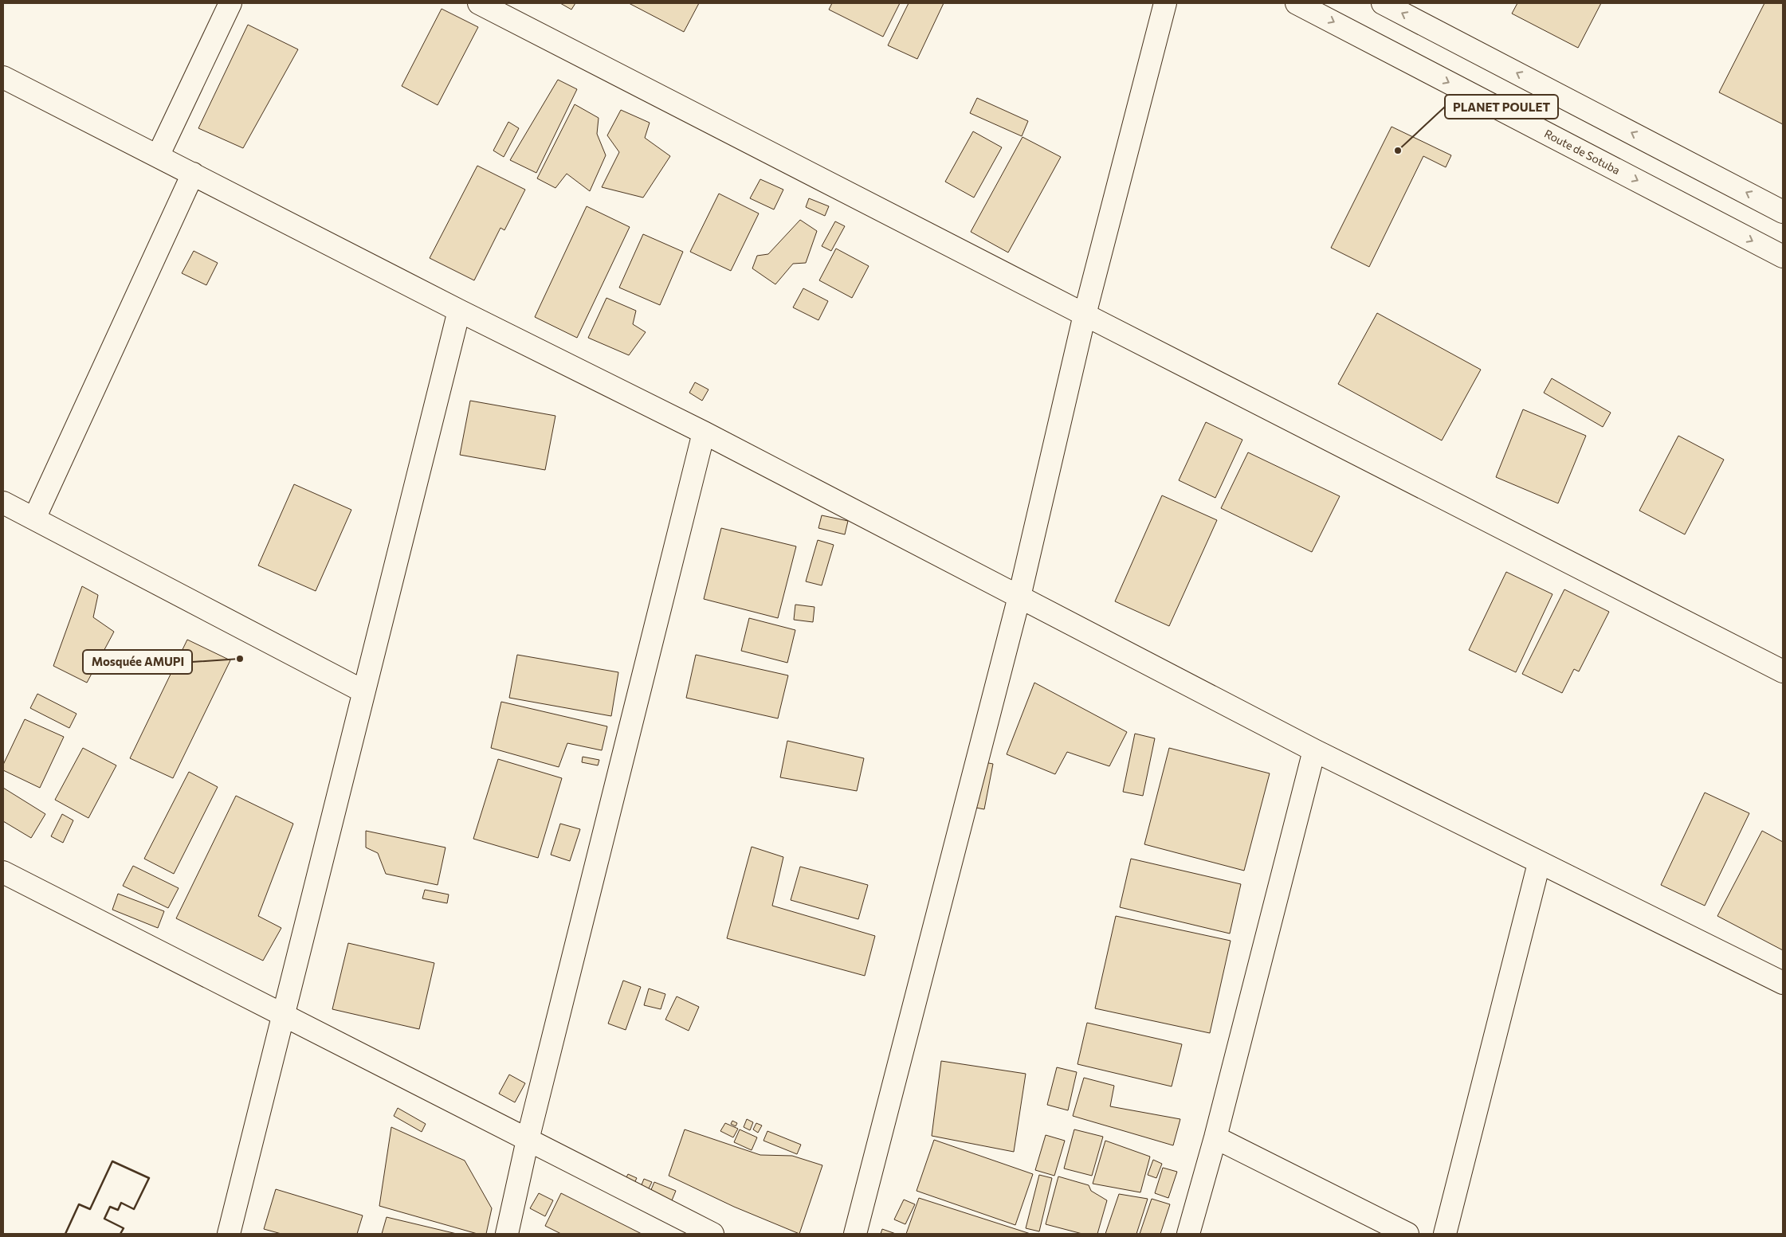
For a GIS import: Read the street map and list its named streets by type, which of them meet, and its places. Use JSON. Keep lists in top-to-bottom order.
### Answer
{
  "streets": {
    "street": ["Route de Sotuba"]
  },
  "places": ["PLANET POULET", "Mosquée AMUPI"]
}
